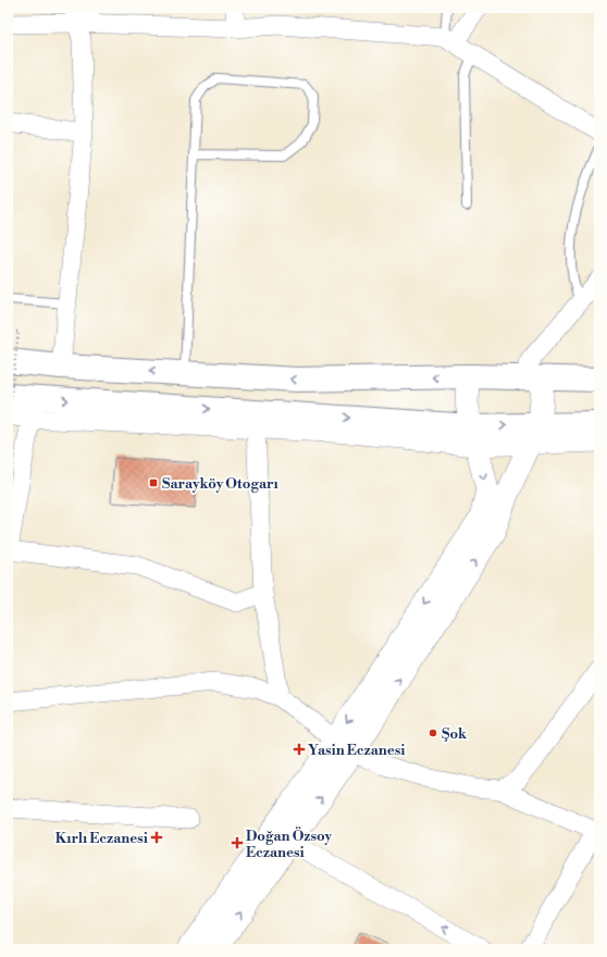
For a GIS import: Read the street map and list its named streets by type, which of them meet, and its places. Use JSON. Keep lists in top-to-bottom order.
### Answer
{
  "places": {
    "transit": ["Sarayköy Otogarı"],
    "other": ["Şok"],
    "health": ["Yasin Eczanesi", "Kırlı Eczanesi", "Doğan Özsoy Eczanesi"]
  }
}
